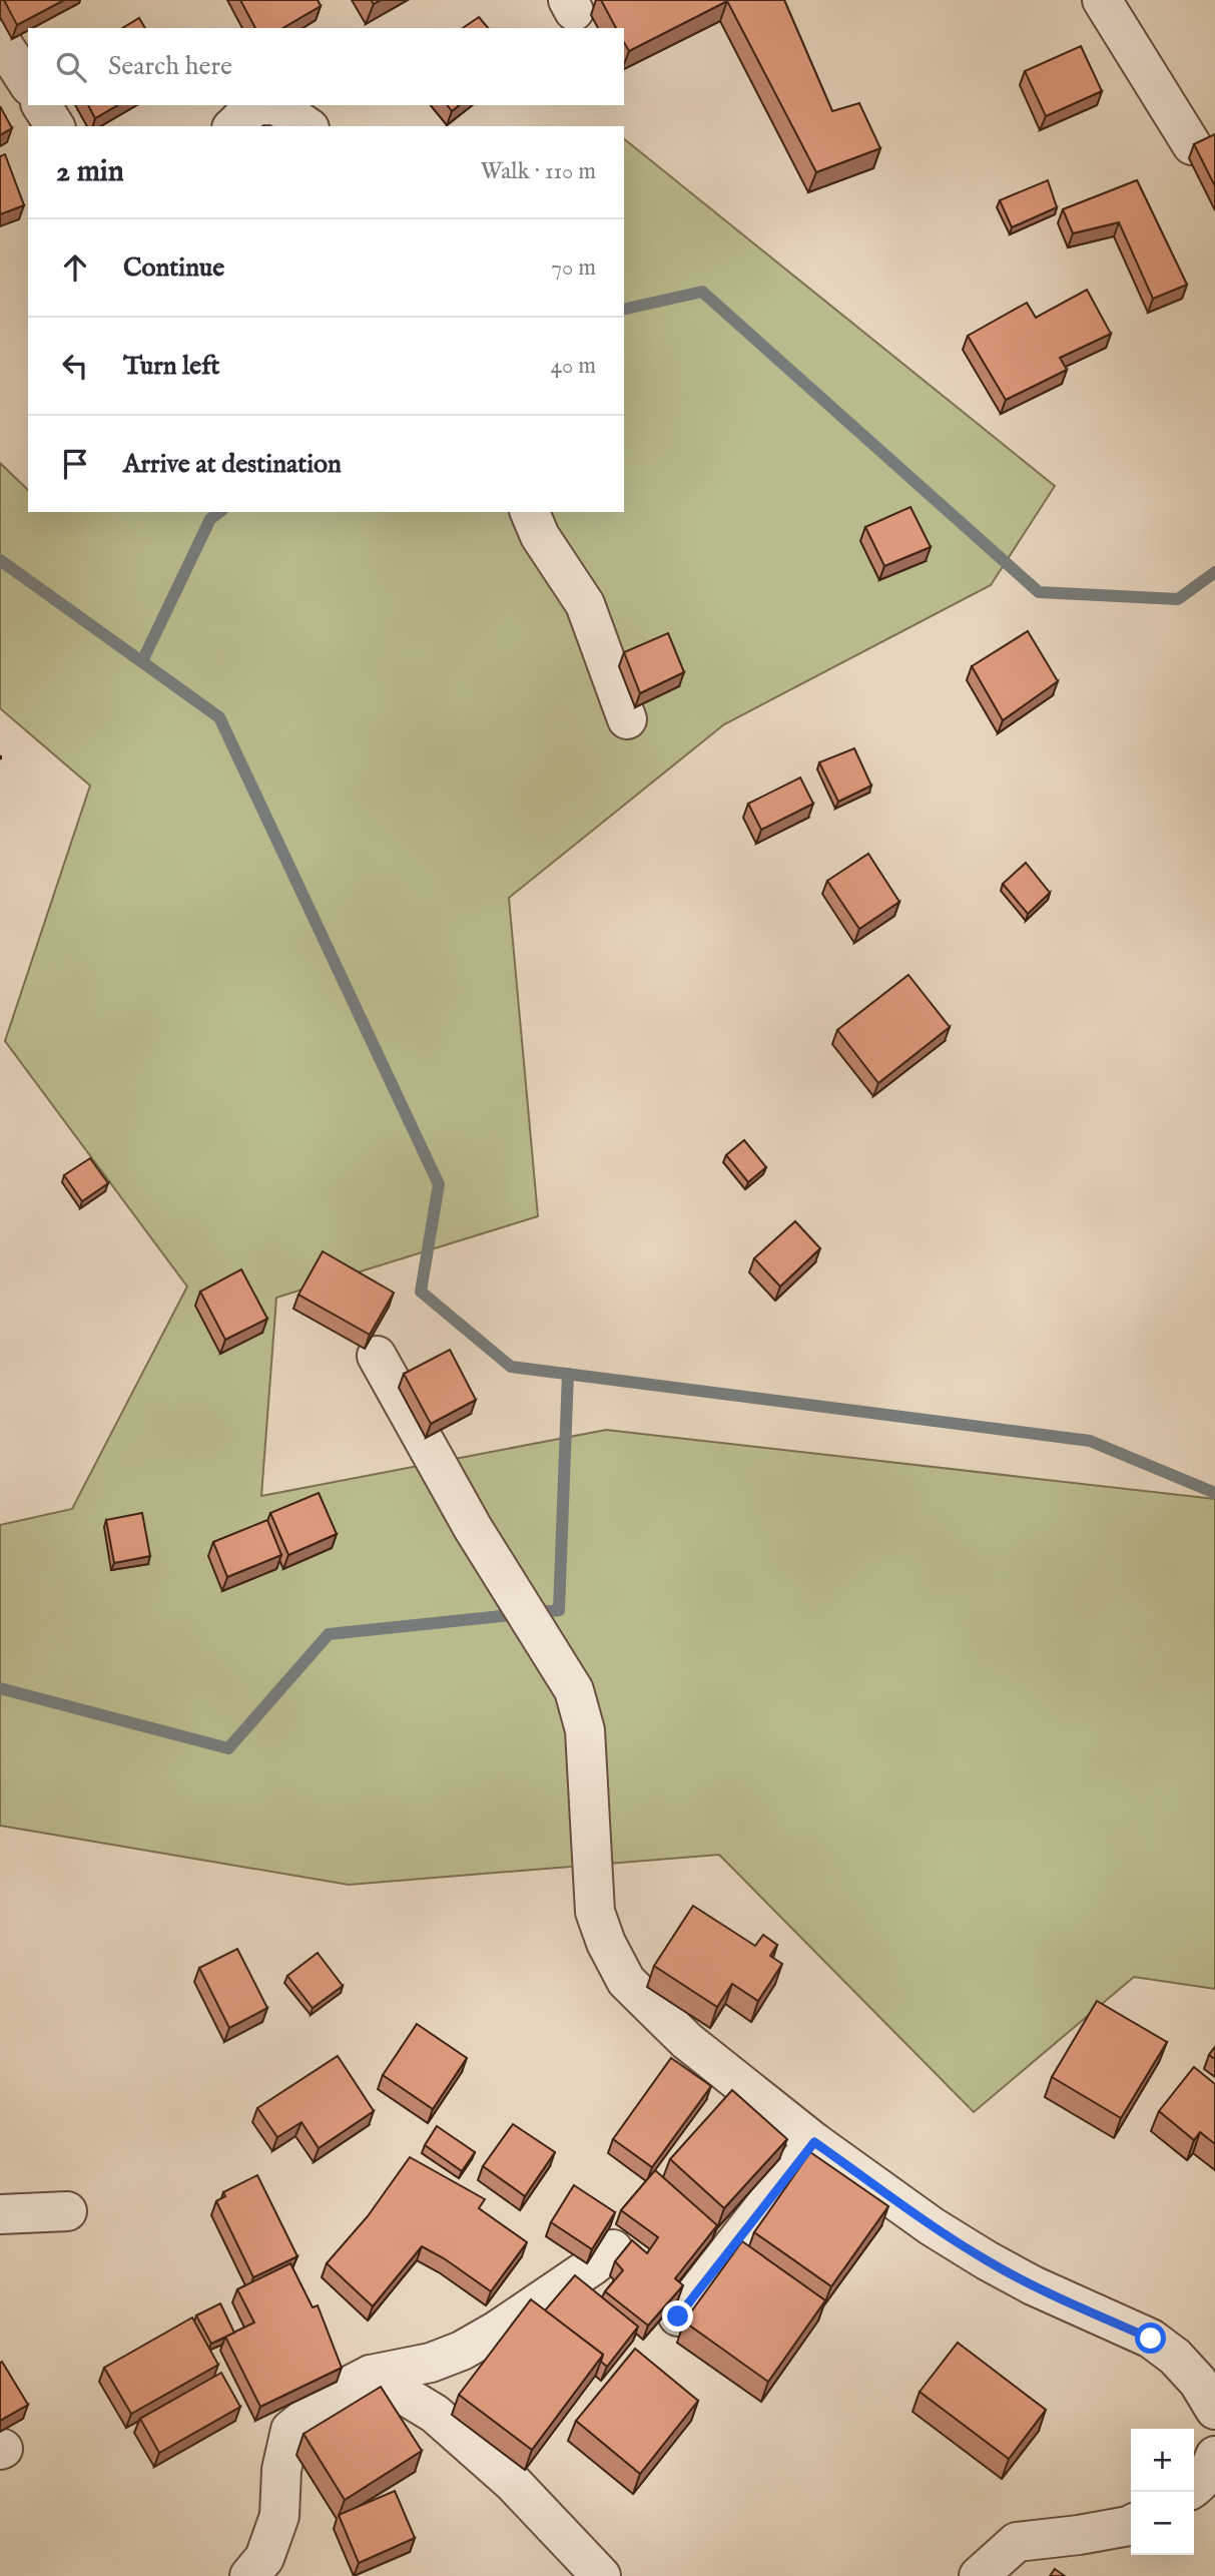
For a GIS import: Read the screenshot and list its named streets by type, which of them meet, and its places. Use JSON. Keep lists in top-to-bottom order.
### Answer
{
  "page": {
    "search": "Search here",
    "heading": ["2 min", "Walk · 110 m"],
    "list": [
      ["Continue", "70 m"],
      ["Turn left", "40 m"],
      "Arrive at destination"
    ],
    "map_buttons": ["+", "−"]
  }
}
